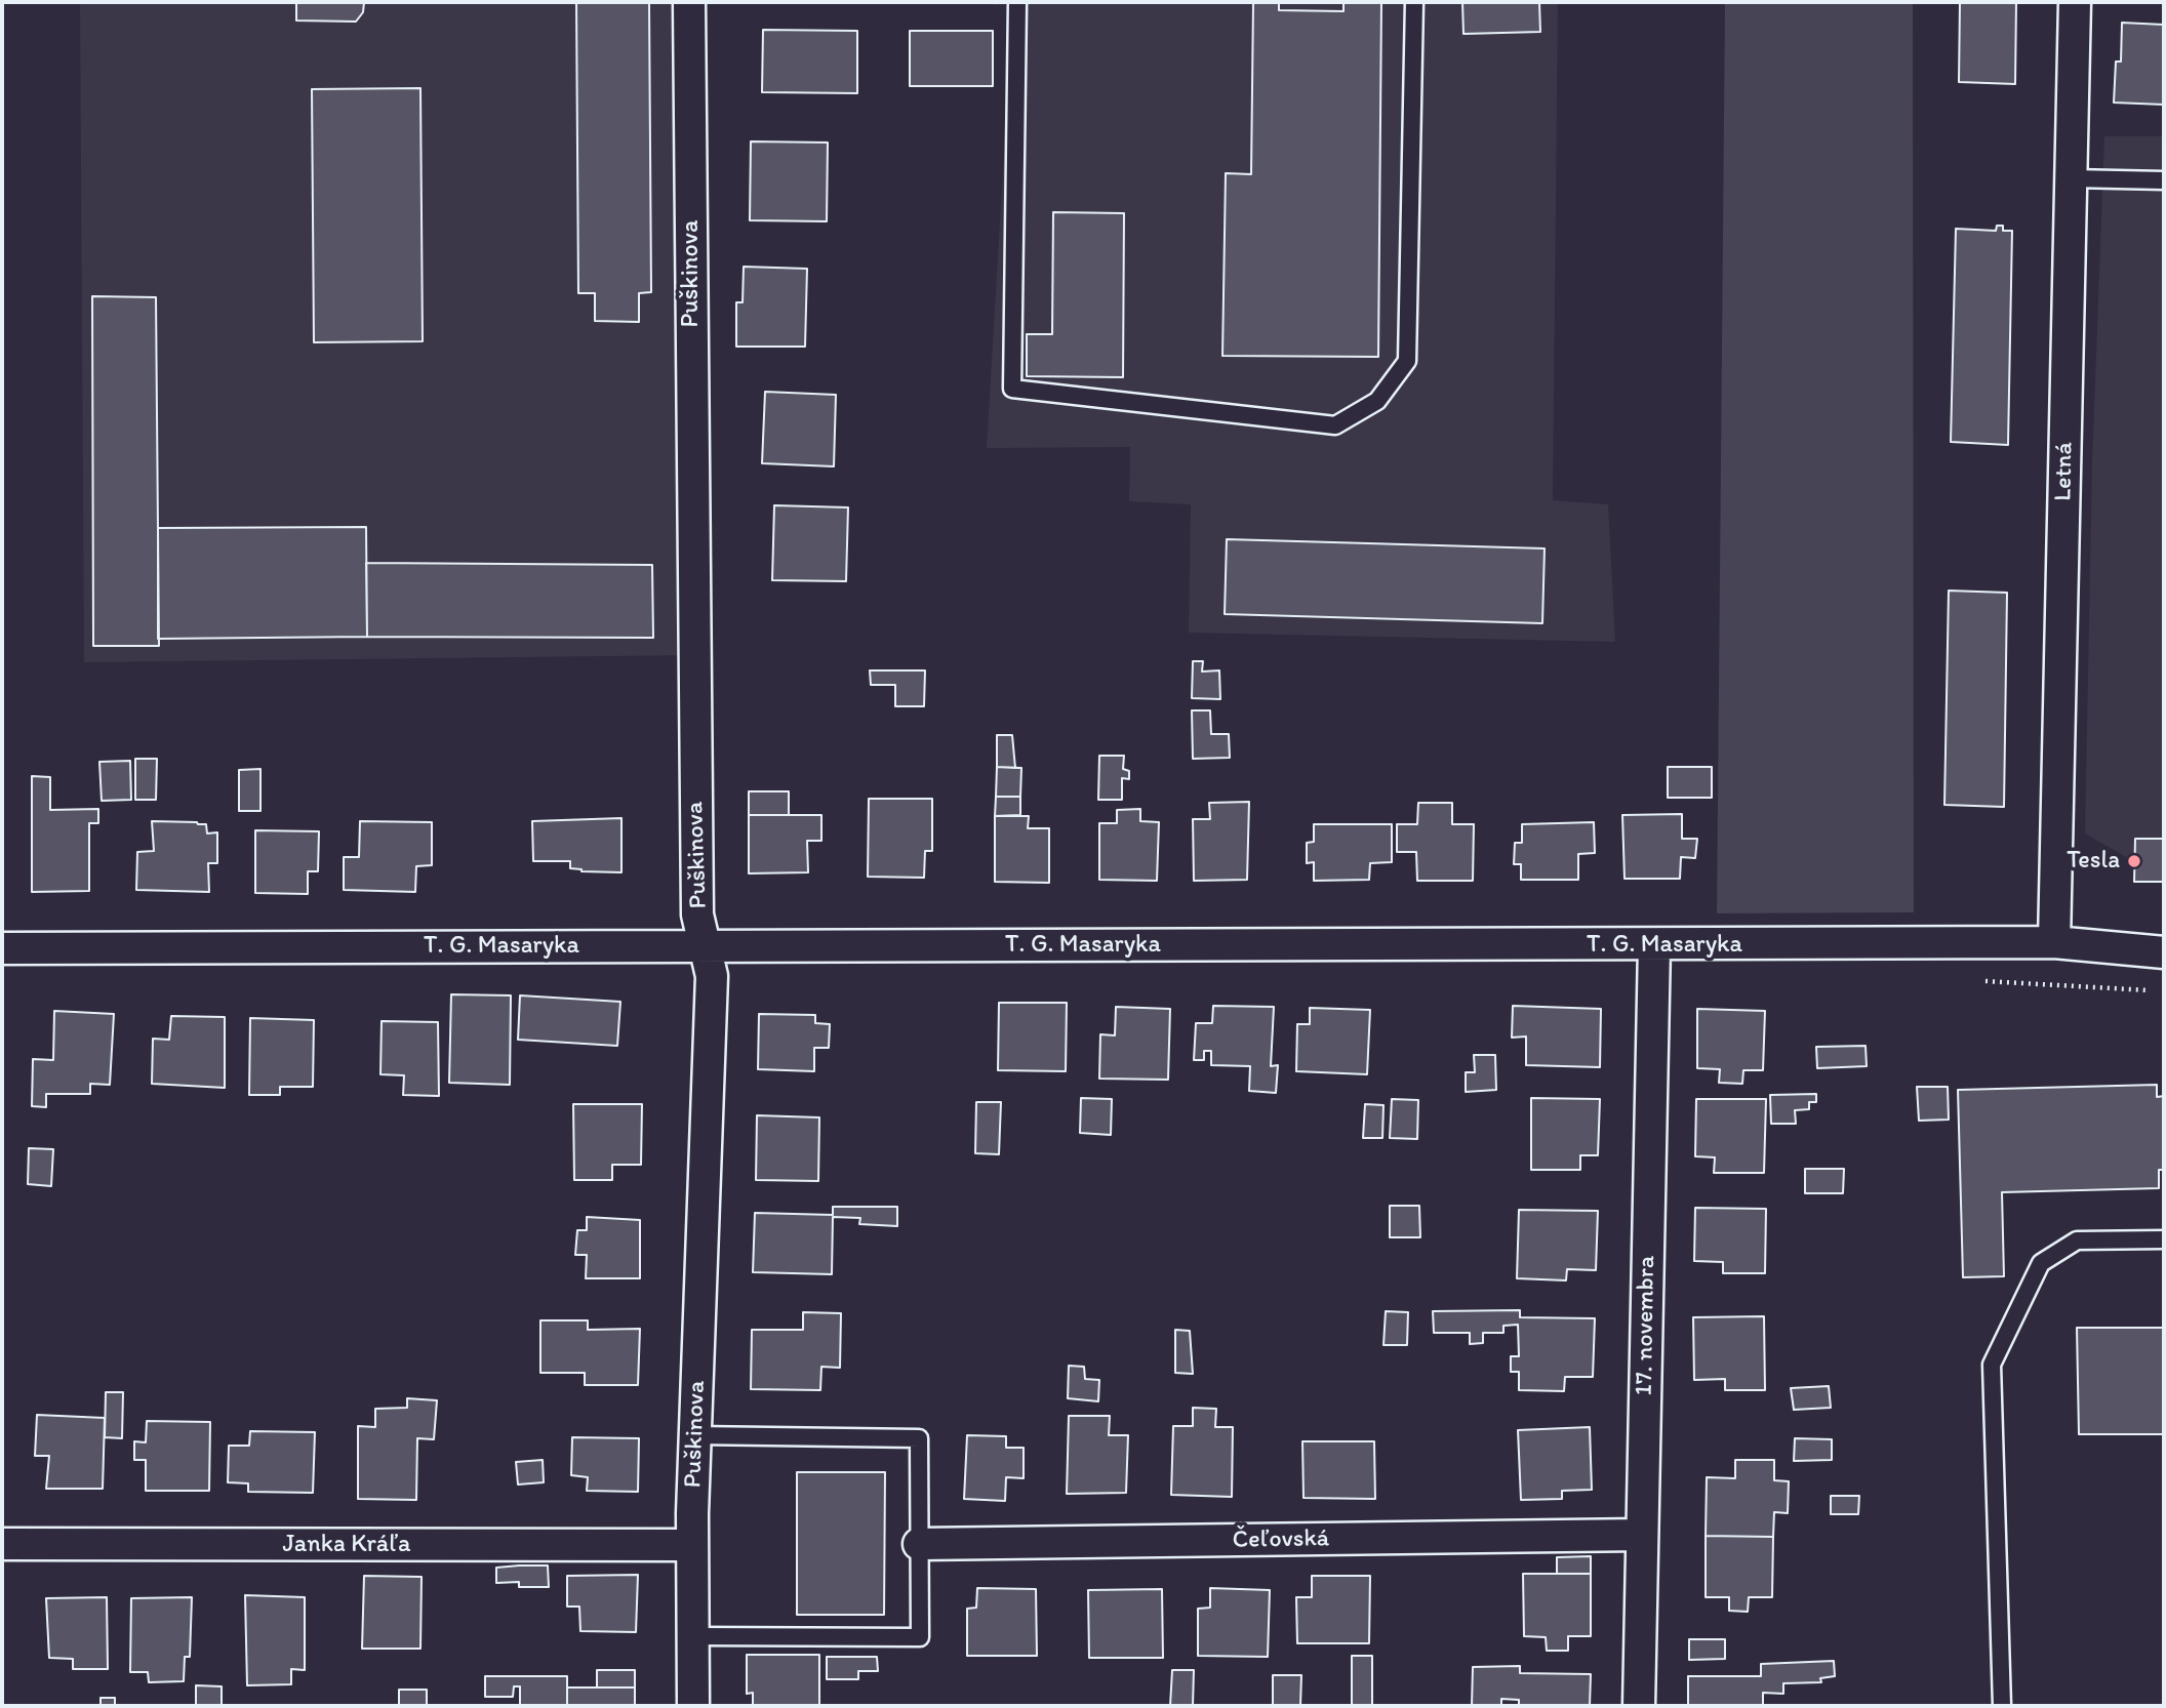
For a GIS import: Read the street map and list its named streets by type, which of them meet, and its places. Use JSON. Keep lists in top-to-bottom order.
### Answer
{
  "streets": {
    "street": [
      "Puškinova",
      "Letná",
      "T. G. Masaryka",
      "17. novembra",
      "Čeľovská",
      "Janka Kráľa"
    ]
  },
  "crossings": [
    ["Puškinova", "T. G. Masaryka"],
    ["Puškinova", "Janka Kráľa"],
    ["Letná", "T. G. Masaryka"],
    ["T. G. Masaryka", "17. novembra"],
    ["17. novembra", "Čeľovská"]
  ],
  "places": ["Tesla"]
}
